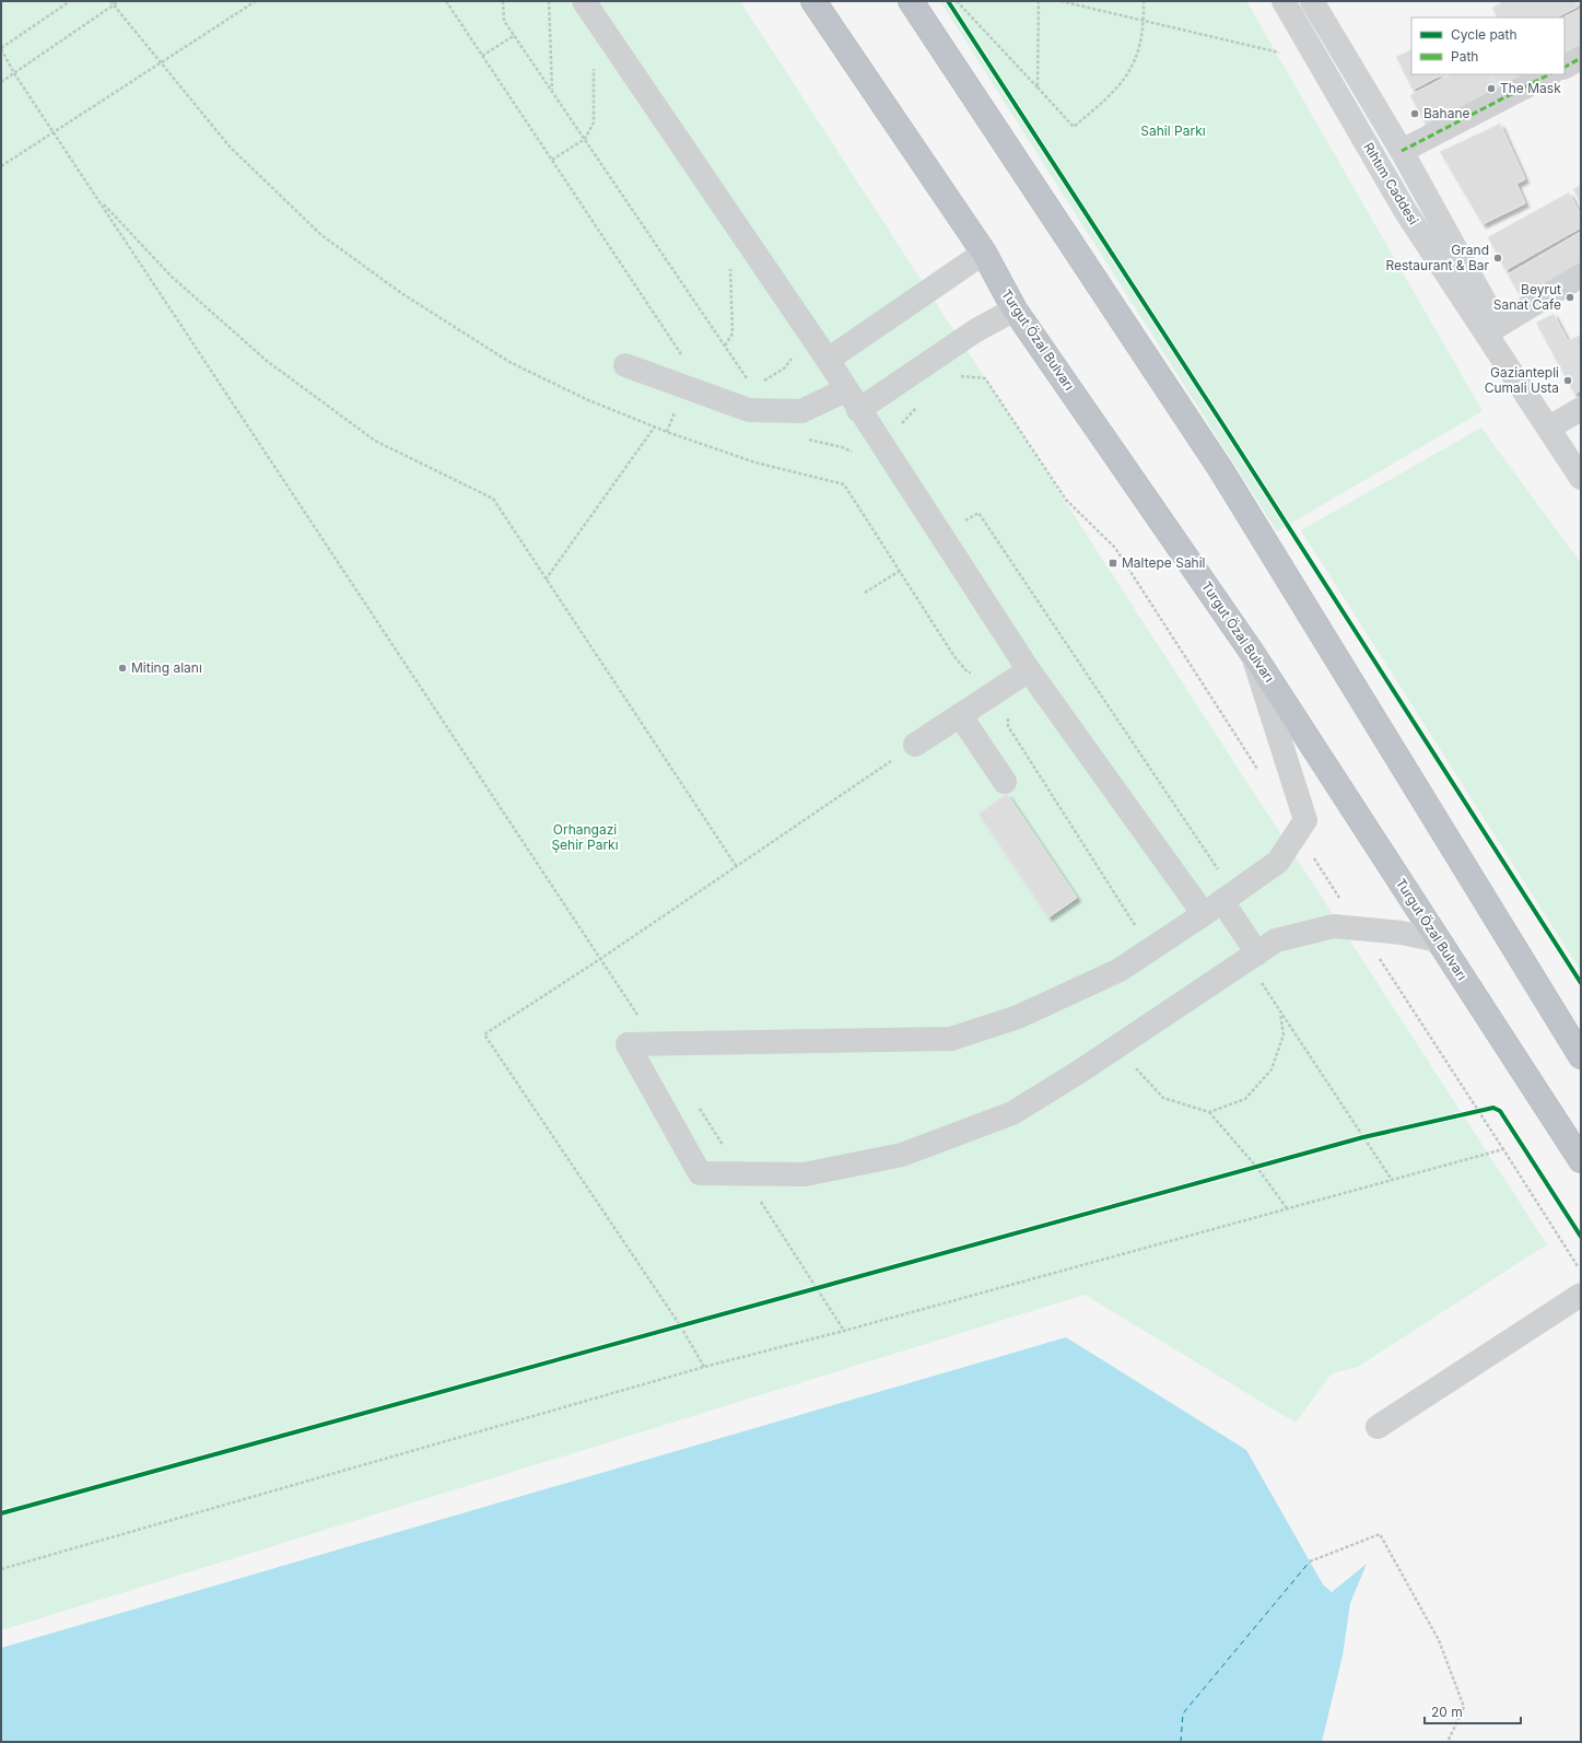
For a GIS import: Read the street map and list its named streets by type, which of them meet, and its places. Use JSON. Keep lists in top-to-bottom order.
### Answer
{
  "streets": {
    "highway": ["Turgut Özal Bulvarı"],
    "street": ["Rıhtım Caddesi"]
  },
  "parks": ["Sahil Parkı", "Orhangazi Şehir Parkı"],
  "places": {
    "other": [
      "The Mask",
      "Bahane",
      "Grand Restaurant & Bar",
      "Beyrut Sanat Cafe",
      "Gaziantepli Cumali Usta",
      "Miting alanı"
    ],
    "transit": ["Maltepe Sahil"]
  },
  "legend": ["Cycle path", "Path"],
  "scale_bar": "20 m"
}
